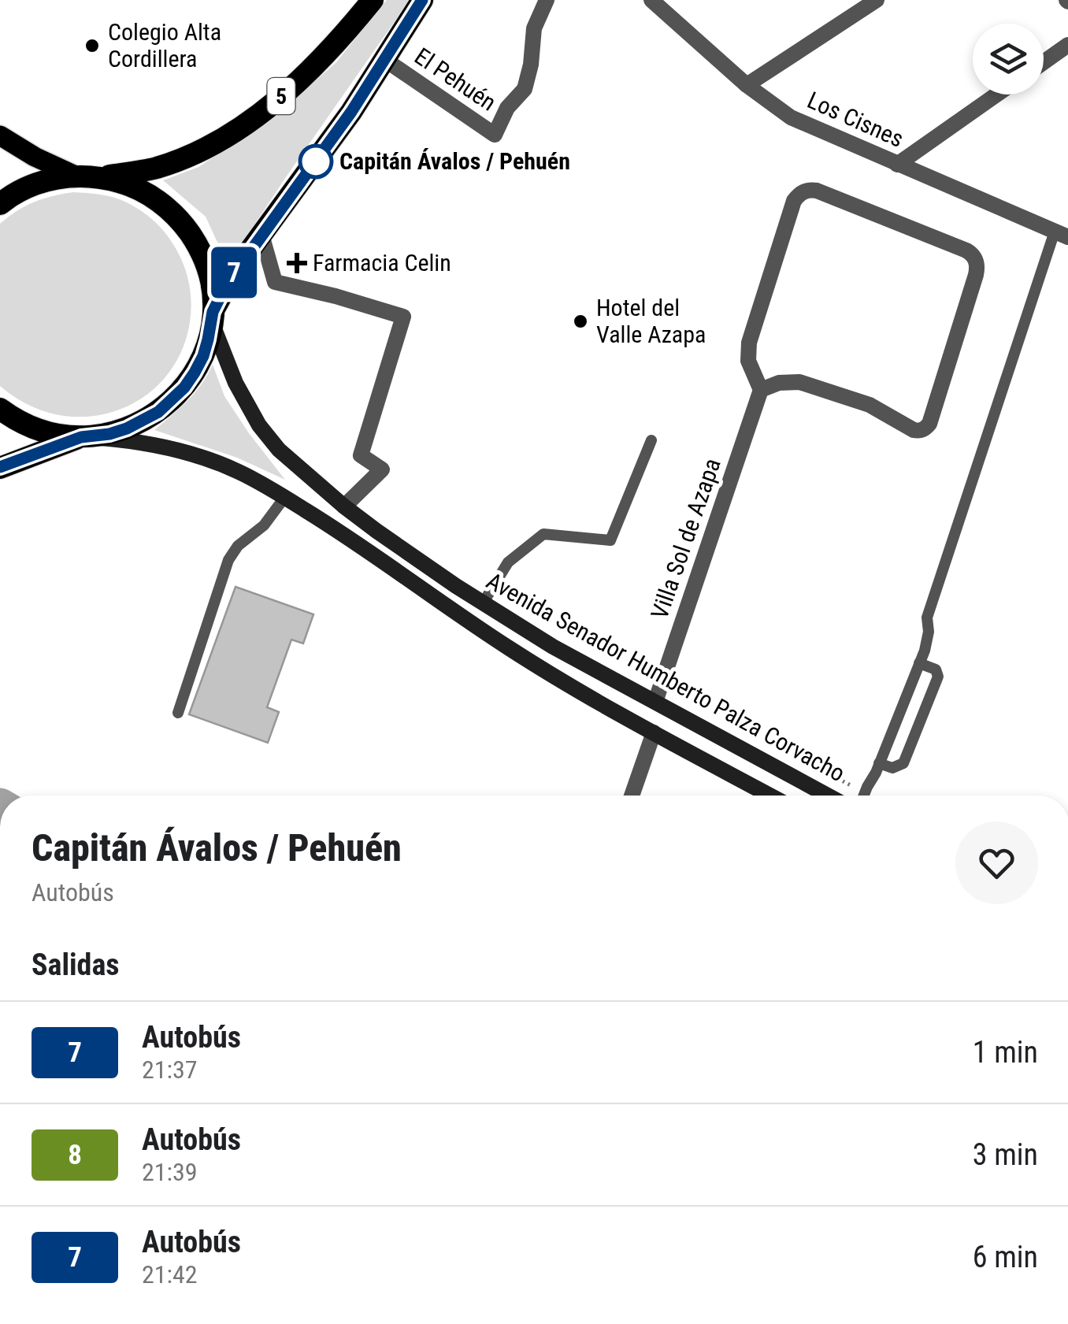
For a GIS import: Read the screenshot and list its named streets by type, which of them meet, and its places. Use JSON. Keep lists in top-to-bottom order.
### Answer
{
  "streets": {
    "highway": ["5"],
    "main road": ["Avenida Senador Humberto Palza Corvacho"],
    "street": ["El Pehuén", "Los Cisnes", "Villa Sol de Azapa"]
  },
  "crossings": [
    ["Villa Sol de Azapa", "Avenida Senador Humberto Palza Corvacho"]
  ],
  "places": {
    "other": ["Colegio Alta Cordillera", "Capitán Ávalos / Pehuén", "Hotel del Valle Azapa"],
    "health": ["Farmacia Celin"]
  },
  "lines": ["bus line 7"],
  "page": {
    "on_map": "7",
    "heading": [
      ["Capitán Ávalos / Pehuén", "Autobús"],
      "Salidas"
    ],
    "list": [
      {
        "mark": "7",
        "name": "Autobús",
        "note": "21:37",
        "value": "1 min"
      },
      {
        "mark": "8",
        "name": "Autobús",
        "note": "21:39",
        "value": "3 min"
      },
      {
        "mark": "7",
        "name": "Autobús",
        "note": "21:42",
        "value": "6 min"
      }
    ]
  }
}
